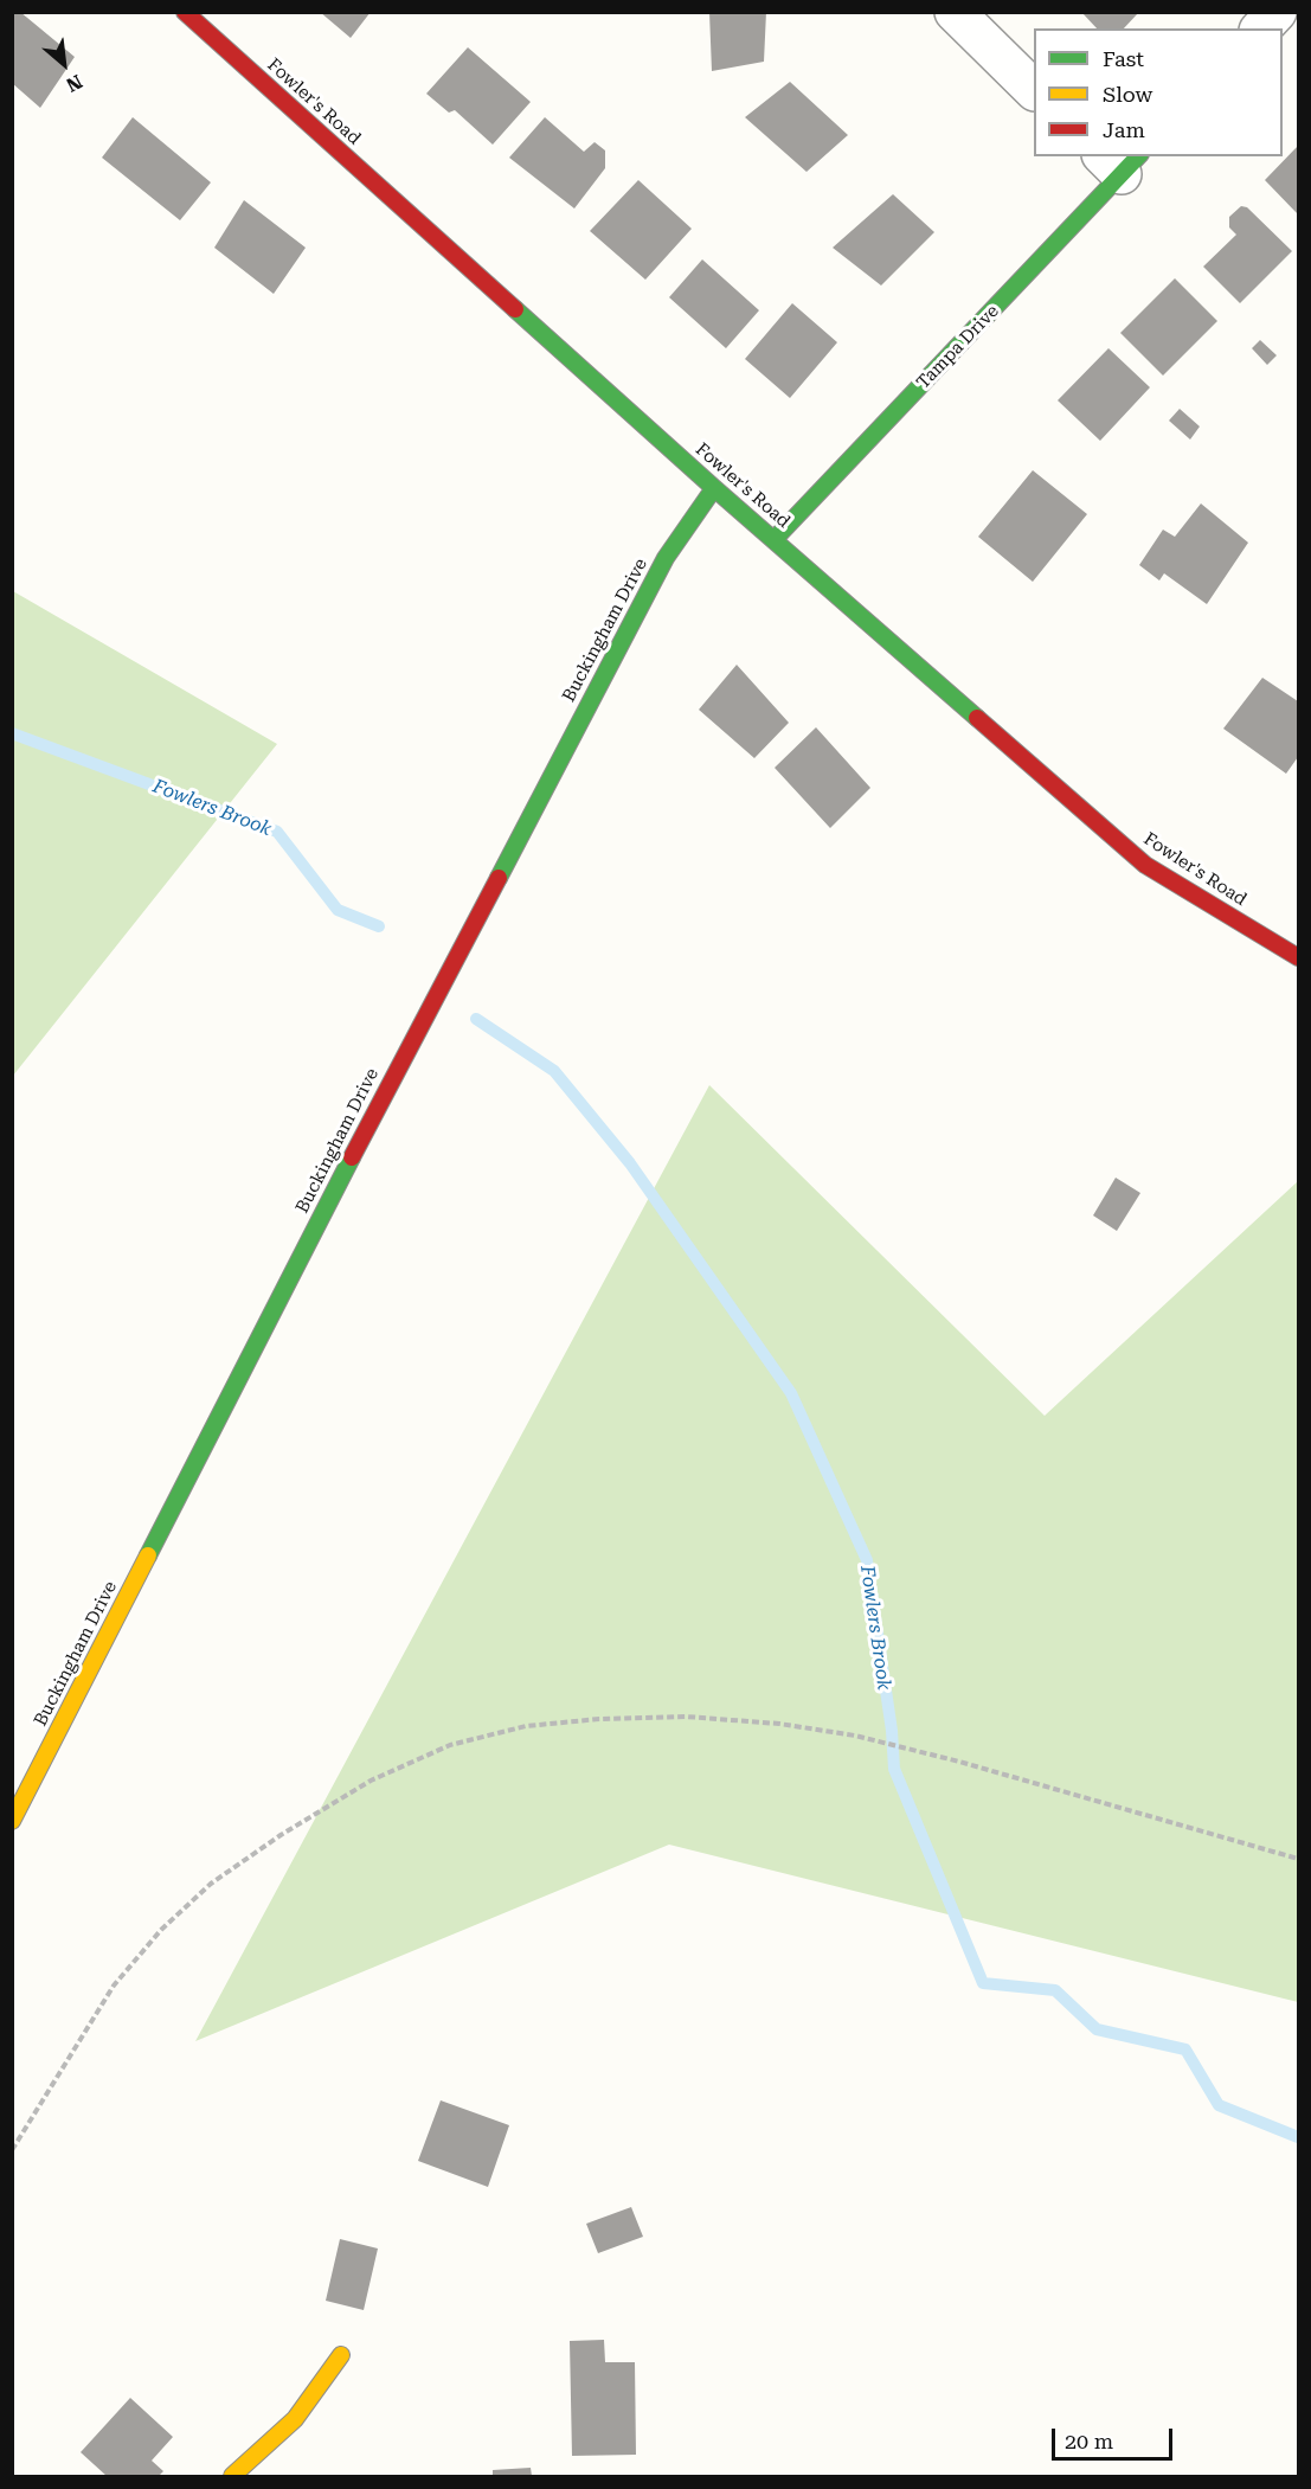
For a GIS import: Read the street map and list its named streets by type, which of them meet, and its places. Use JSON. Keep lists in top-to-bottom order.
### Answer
{
  "streets": {
    "street": ["Fowler's Road", "Tampa Drive", "Buckingham Drive"]
  },
  "crossings": [
    ["Fowler's Road", "Tampa Drive"],
    ["Fowler's Road", "Buckingham Drive"]
  ],
  "water": ["Fowlers Brook"],
  "legend": ["Fast", "Slow", "Jam"],
  "scale_bar": "20 m",
  "north": "bottom right"
}
